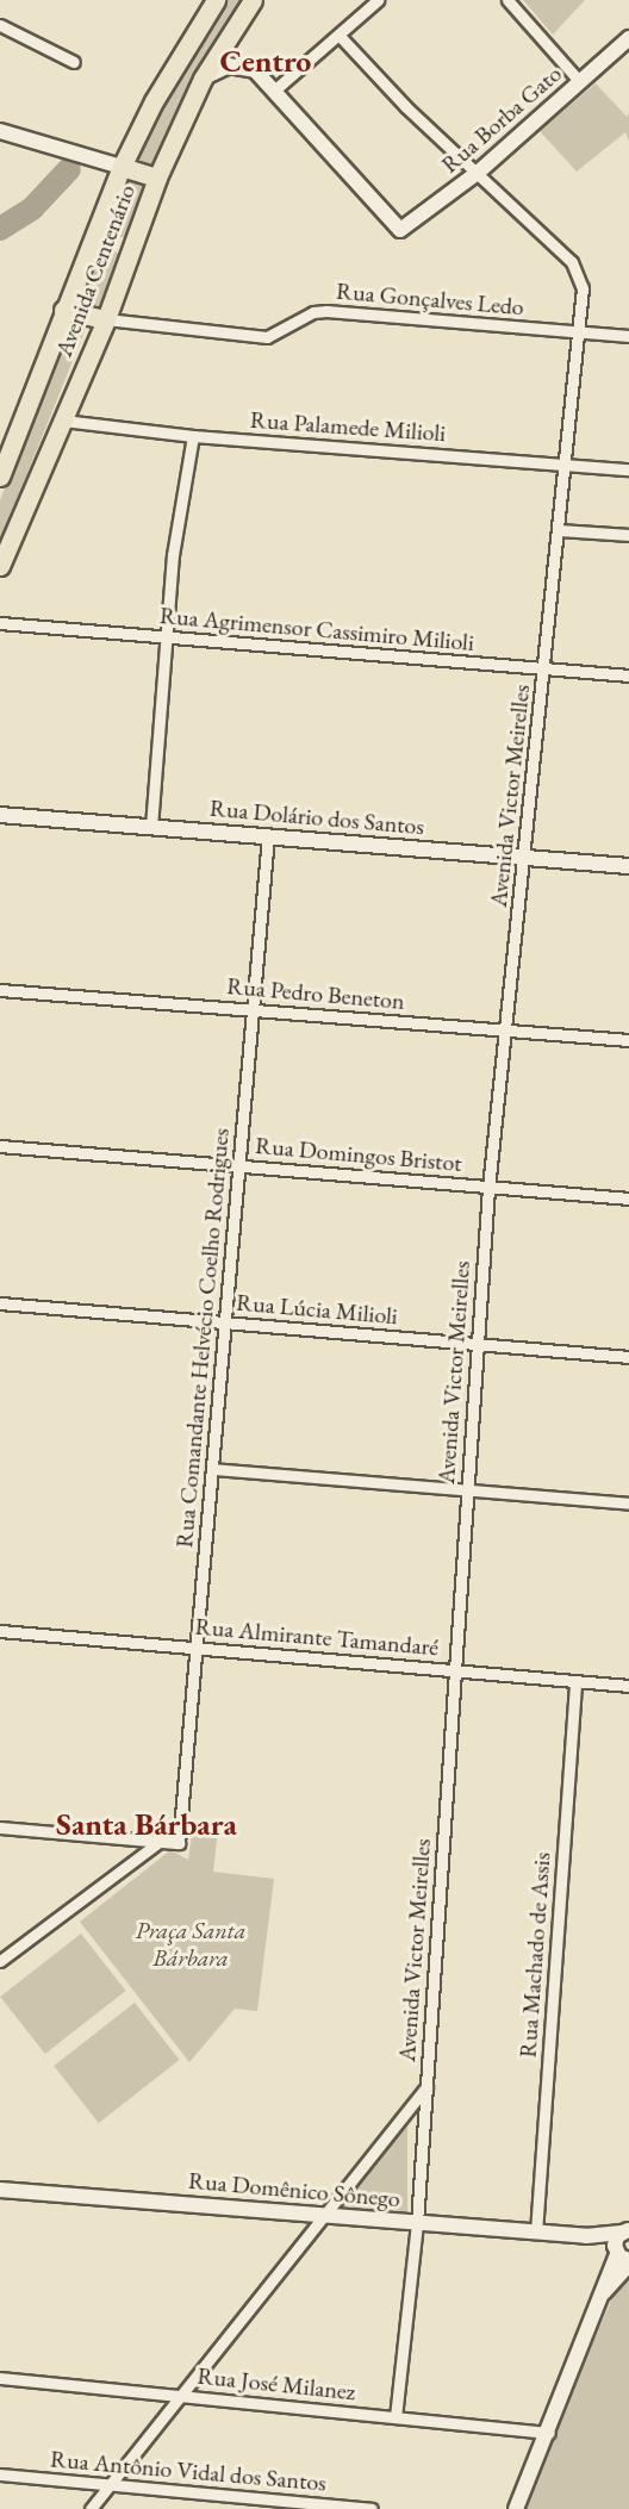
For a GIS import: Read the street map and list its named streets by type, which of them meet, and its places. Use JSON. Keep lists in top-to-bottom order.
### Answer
{
  "streets": {
    "main road": ["Avenida Centenário"],
    "street": [
      "Rua Borba Gato",
      "Rua Gonçalves Ledo",
      "Rua Palamede Milioli",
      "Rua Agrimensor Cassimiro Milioli",
      "Avenida Victor Meirelles",
      "Rua Dolário dos Santos",
      "Rua Pedro Beneton",
      "Rua Domingos Bristot",
      "Rua Lúcia Milioli",
      "Rua Comandante Helvécio Coelho Rodrigues",
      "Rua Almirante Tamandaré",
      "Rua Machado de Assis",
      "Rua Domênico Sônego",
      "Rua José Milanez",
      "Rua Antônio Vidal dos Santos"
    ]
  },
  "crossings": [
    ["Rua Borba Gato", "Avenida Victor Meirelles"],
    ["Avenida Centenário", "Rua Gonçalves Ledo"],
    ["Avenida Centenário", "Rua Palamede Milioli"],
    ["Rua Gonçalves Ledo", "Avenida Victor Meirelles"],
    ["Rua Palamede Milioli", "Avenida Victor Meirelles"],
    ["Rua Agrimensor Cassimiro Milioli", "Avenida Victor Meirelles"],
    ["Avenida Victor Meirelles", "Rua Dolário dos Santos"],
    ["Avenida Victor Meirelles", "Rua Pedro Beneton"],
    ["Avenida Victor Meirelles", "Rua Domingos Bristot"],
    ["Avenida Victor Meirelles", "Rua Lúcia Milioli"],
    ["Avenida Victor Meirelles", "Rua Almirante Tamandaré"],
    ["Avenida Victor Meirelles", "Rua Domênico Sônego"],
    ["Avenida Victor Meirelles", "Rua José Milanez"],
    ["Rua Dolário dos Santos", "Rua Comandante Helvécio Coelho Rodrigues"],
    ["Rua Pedro Beneton", "Rua Comandante Helvécio Coelho Rodrigues"],
    ["Rua Domingos Bristot", "Rua Comandante Helvécio Coelho Rodrigues"],
    ["Rua Lúcia Milioli", "Rua Comandante Helvécio Coelho Rodrigues"],
    ["Rua Comandante Helvécio Coelho Rodrigues", "Rua Almirante Tamandaré"],
    ["Rua Almirante Tamandaré", "Rua Machado de Assis"],
    ["Rua Machado de Assis", "Rua Domênico Sônego"]
  ],
  "districts": ["Centro", "Santa Bárbara"],
  "parks": ["Praça Santa Bárbara"]
}
